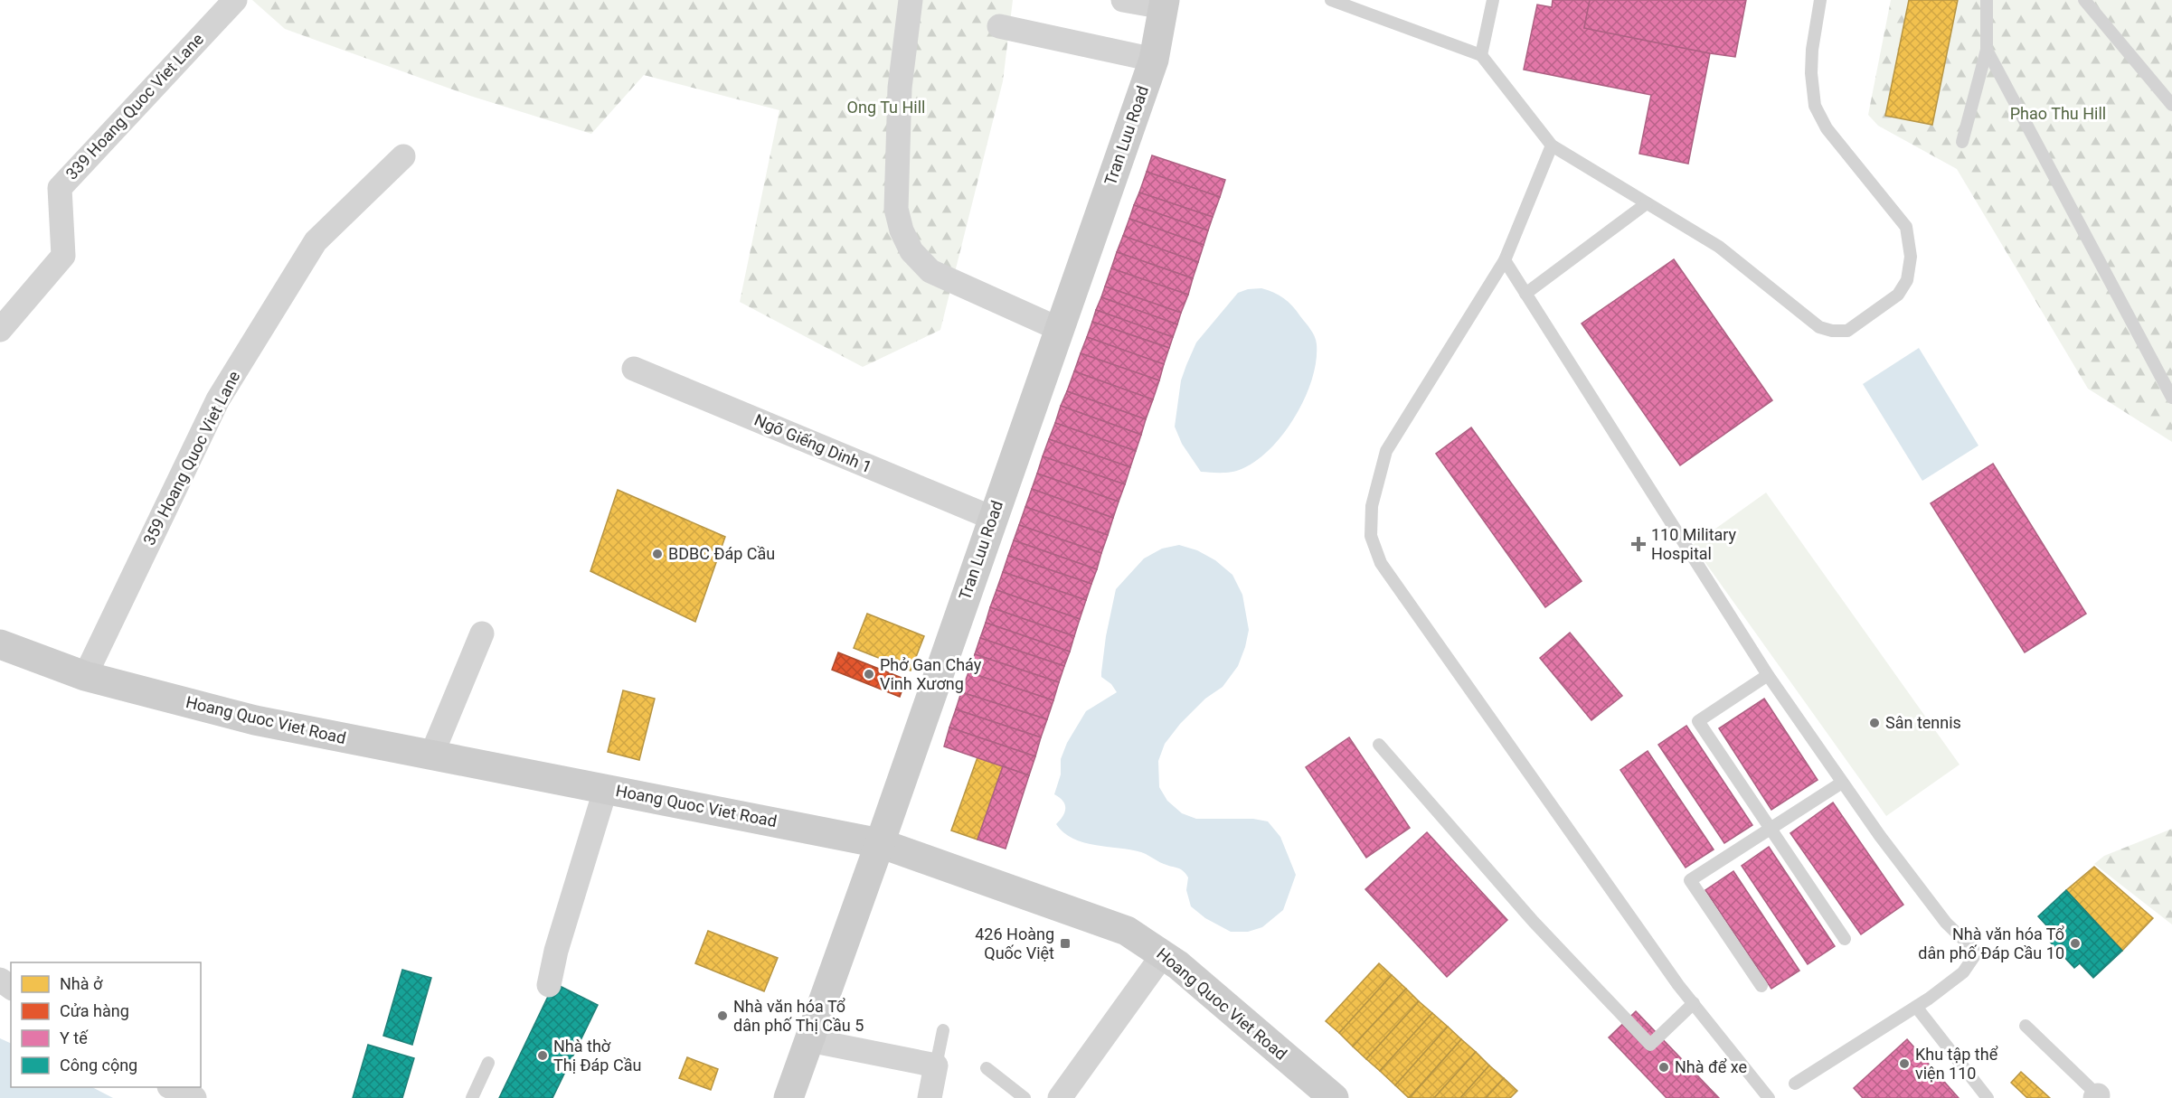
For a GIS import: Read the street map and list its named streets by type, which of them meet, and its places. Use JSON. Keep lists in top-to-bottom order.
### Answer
{
  "streets": {
    "main road": ["Tran Luu Road", "Hoang Quoc Viet Road"],
    "street": ["339 Hoang Quoc Viet Lane", "Ngõ Giếng Dinh 1", "359 Hoang Quoc Viet Lane"]
  },
  "crossings": [
    ["Tran Luu Road", "Ngõ Giếng Dinh 1"],
    ["Tran Luu Road", "Hoang Quoc Viet Road"],
    ["359 Hoang Quoc Viet Lane", "Hoang Quoc Viet Road"]
  ],
  "parks": ["Ong Tu Hill", "Phao Thu Hill"],
  "places": {
    "health": ["110 Military Hospital"],
    "other": [
      "BDBC Đáp Cầu",
      "Phở Gan Cháy Vinh Xương",
      "Sân tennis",
      "Nhà văn hóa Tổ dân phố Đáp Cầu 10",
      "Nhà văn hóa Tổ dân phố Thị Cầu 5",
      "Nhà thờ Thị Đáp Cầu",
      "Khu tập thể viện 110",
      "Nhà để xe"
    ],
    "transit": ["426 Hoàng Quốc Việt"]
  },
  "legend": [
    "Nhà ở",
    "Cửa hàng",
    "Y tế",
    "Công cộng"
  ]
}
